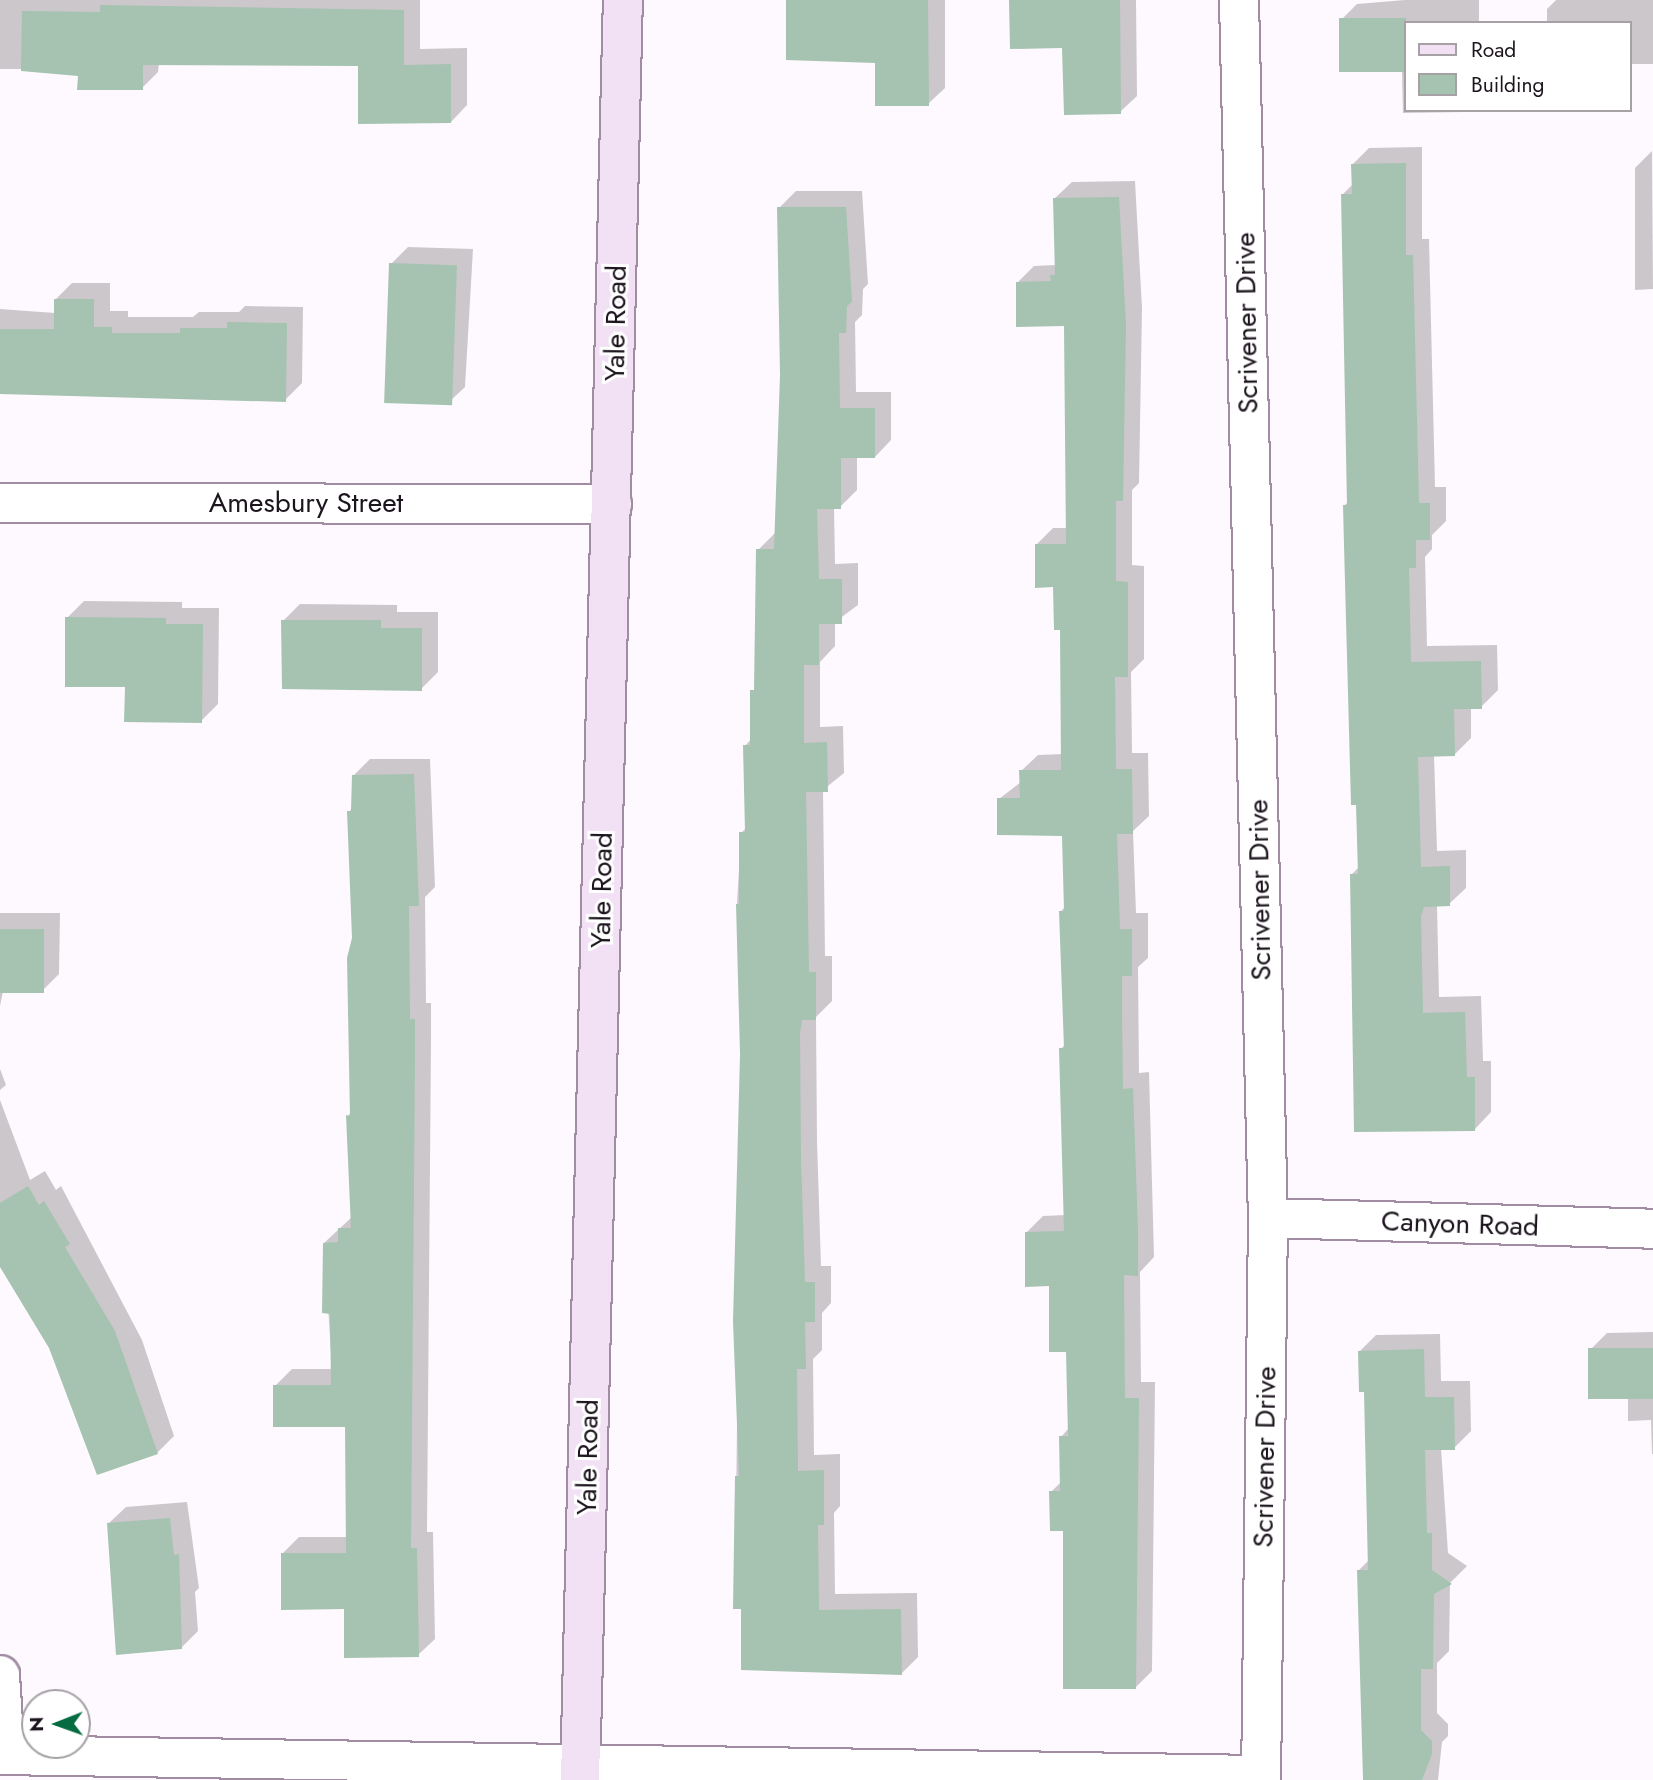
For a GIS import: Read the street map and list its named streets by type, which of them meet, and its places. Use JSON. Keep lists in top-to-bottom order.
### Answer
{
  "streets": {
    "main road": ["Yale Road"],
    "street": ["Scrivener Drive", "Amesbury Street", "Canyon Road"]
  },
  "crossings": [
    ["Yale Road", "Amesbury Street"],
    ["Scrivener Drive", "Canyon Road"]
  ],
  "legend": ["Road", "Building"],
  "north": "left"
}
